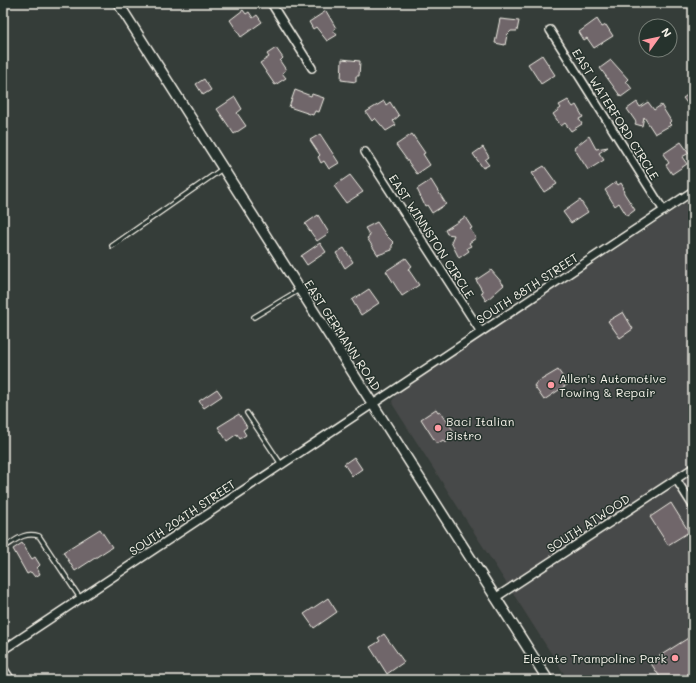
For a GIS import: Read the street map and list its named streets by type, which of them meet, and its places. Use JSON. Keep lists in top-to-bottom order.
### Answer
{
  "streets": {
    "street": [
      "EAST WATERFORD CIRCLE",
      "EAST WINNSTON CIRCLE",
      "SOUTH 88TH STREET",
      "EAST GERMANN ROAD",
      "SOUTH 204TH STREET",
      "SOUTH ATWOOD"
    ]
  },
  "crossings": [
    ["EAST WATERFORD CIRCLE", "SOUTH 88TH STREET"],
    ["EAST WINNSTON CIRCLE", "SOUTH 88TH STREET"],
    ["SOUTH 88TH STREET", "EAST GERMANN ROAD"],
    ["SOUTH 88TH STREET", "SOUTH 204TH STREET"],
    ["EAST GERMANN ROAD", "SOUTH 204TH STREET"],
    ["EAST GERMANN ROAD", "SOUTH ATWOOD"]
  ],
  "places": ["Allen's Automotive Towing & Repair", "Baci Italian Bistro", "Elevate Trampoline Park"],
  "north": "top right"
}
